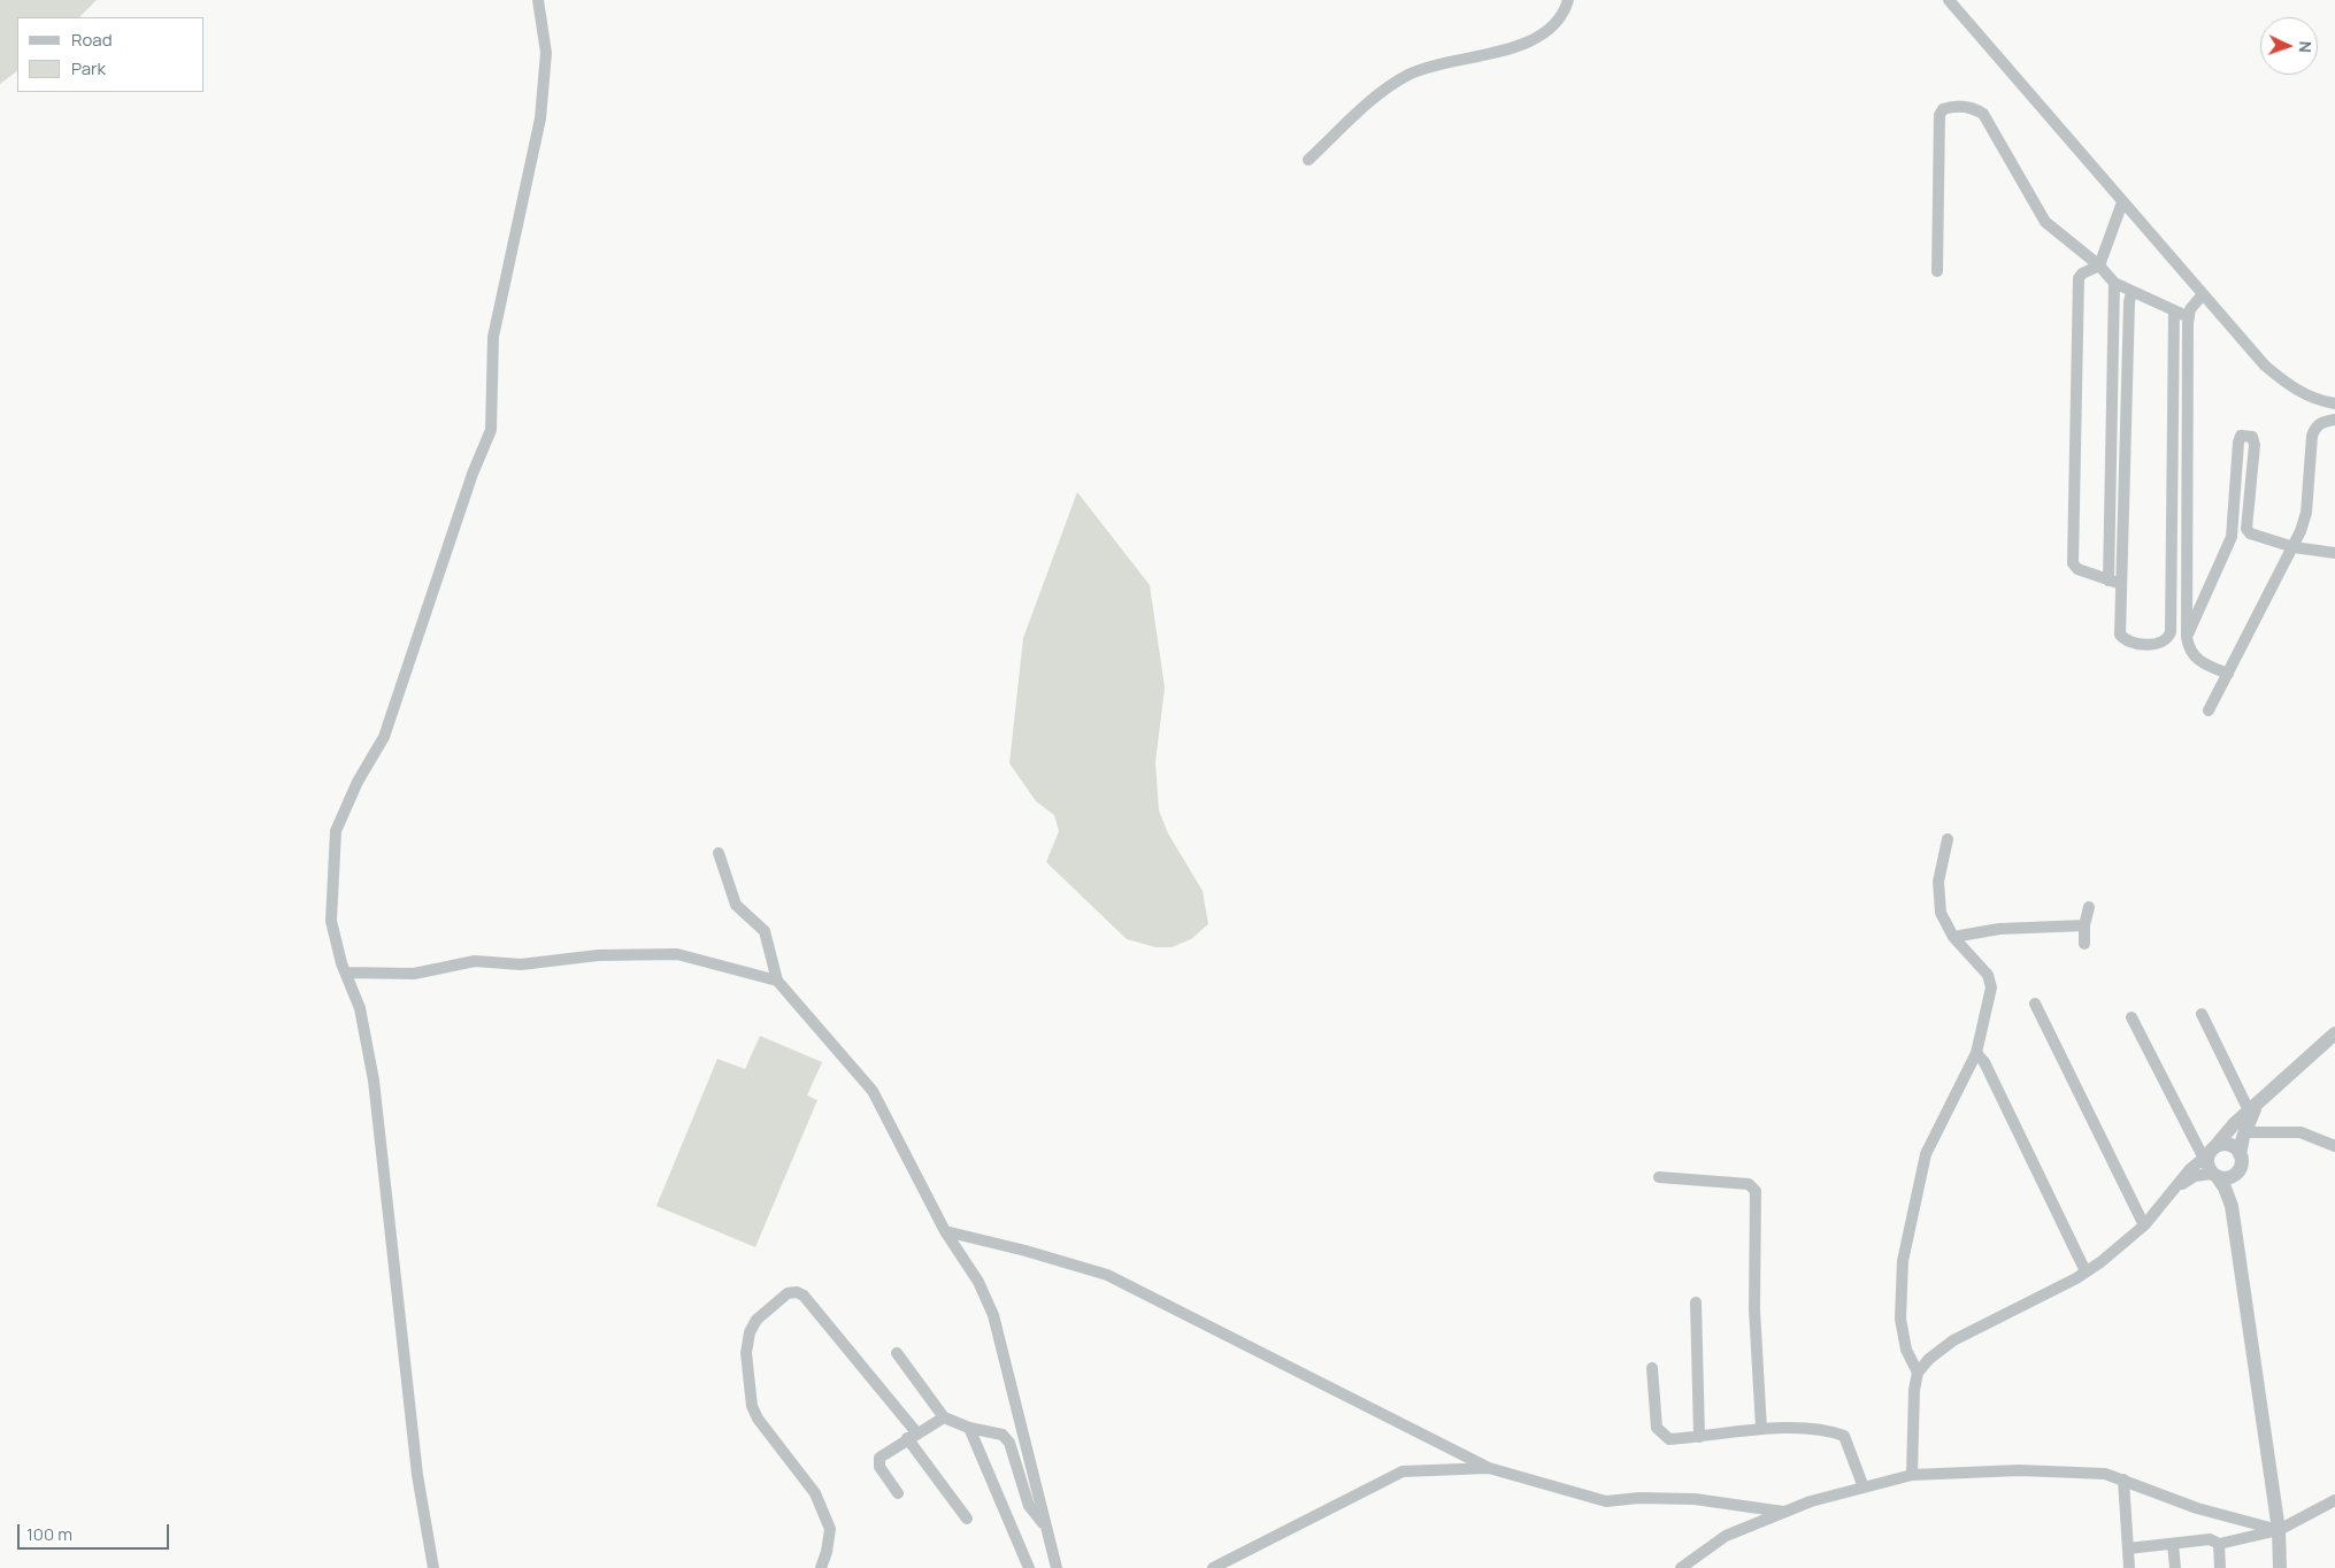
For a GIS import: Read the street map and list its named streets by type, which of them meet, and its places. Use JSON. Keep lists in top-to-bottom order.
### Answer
{
  "legend": ["Road", "Park"],
  "scale_bar": "100 m",
  "north": "right"
}
